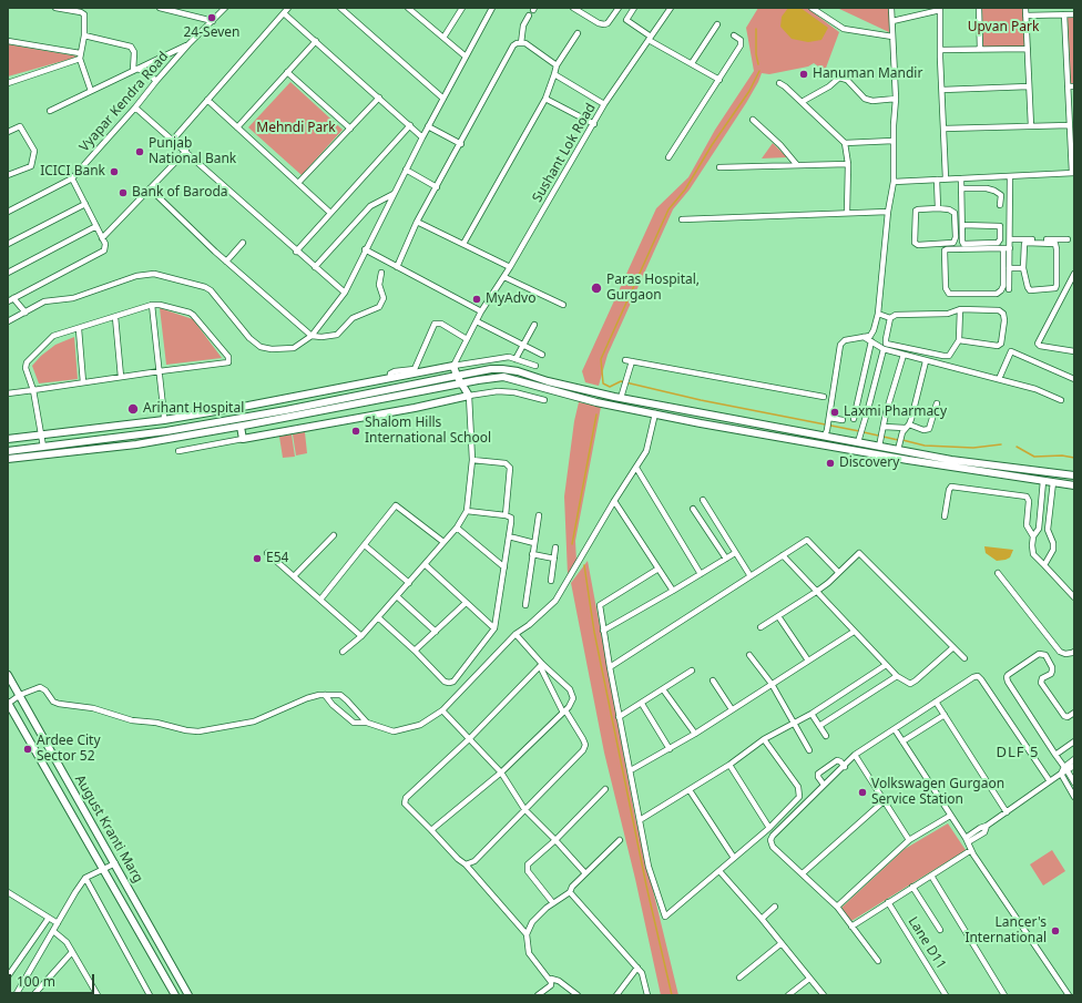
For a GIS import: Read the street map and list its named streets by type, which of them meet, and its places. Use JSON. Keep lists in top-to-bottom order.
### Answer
{
  "streets": {
    "main road": ["August Kranti Marg"],
    "street": ["Vyapar Kendra Road", "Sushant Lok Road", "Lane D11"]
  },
  "districts": ["DLF 5"],
  "parks": ["Upvan Park", "Mehndi Park"],
  "places": [
    "24-Seven",
    "Hanuman Mandir",
    "Punjab National Bank",
    "ICICI Bank",
    "Bank of Baroda",
    "Paras Hospital, Gurgaon",
    "MyAdvo",
    "Arihant Hospital",
    "Laxmi Pharmacy",
    "Shalom Hills International School",
    "Discovery",
    "E54",
    "Ardee City Sector 52",
    "Volkswagen Gurgaon Service Station",
    "Lancer's International"
  ],
  "scale_bar": "100 m"
}
